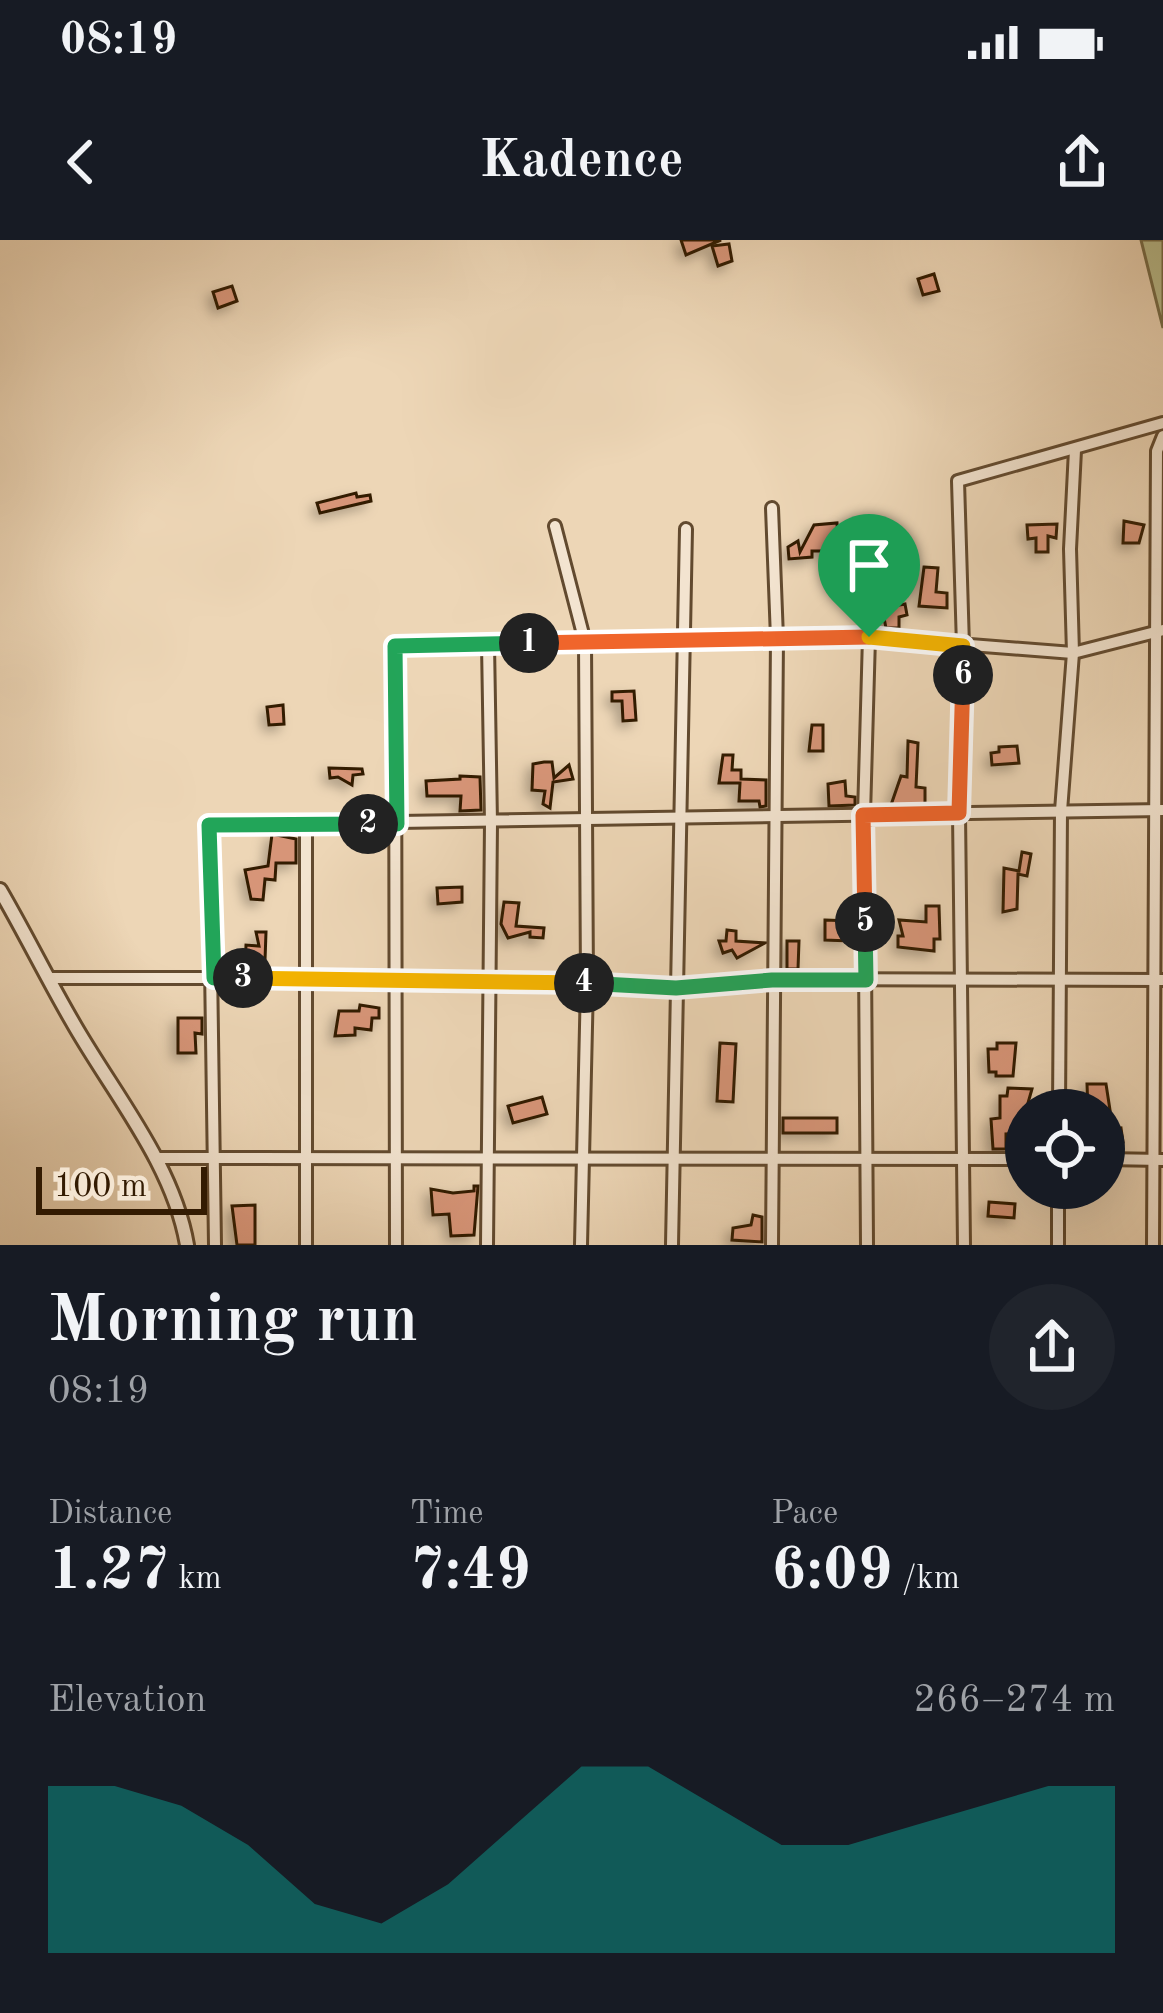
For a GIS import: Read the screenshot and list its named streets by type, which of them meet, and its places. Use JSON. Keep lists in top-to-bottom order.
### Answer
{
  "scale_bar": "100 m",
  "page": {
    "status": "08:19",
    "header": "Kadence",
    "pins": [
      "1",
      "6",
      "2",
      "5",
      "3",
      "4"
    ],
    "scale": "100 m",
    "heading": ["Morning run", "08:19"],
    "stats": [
      ["Distance", "1.27 km"],
      ["Time", "7:49"],
      ["Pace", "6:09 /km"]
    ],
    "chart": ["Elevation", "266–274 m"]
  }
}
